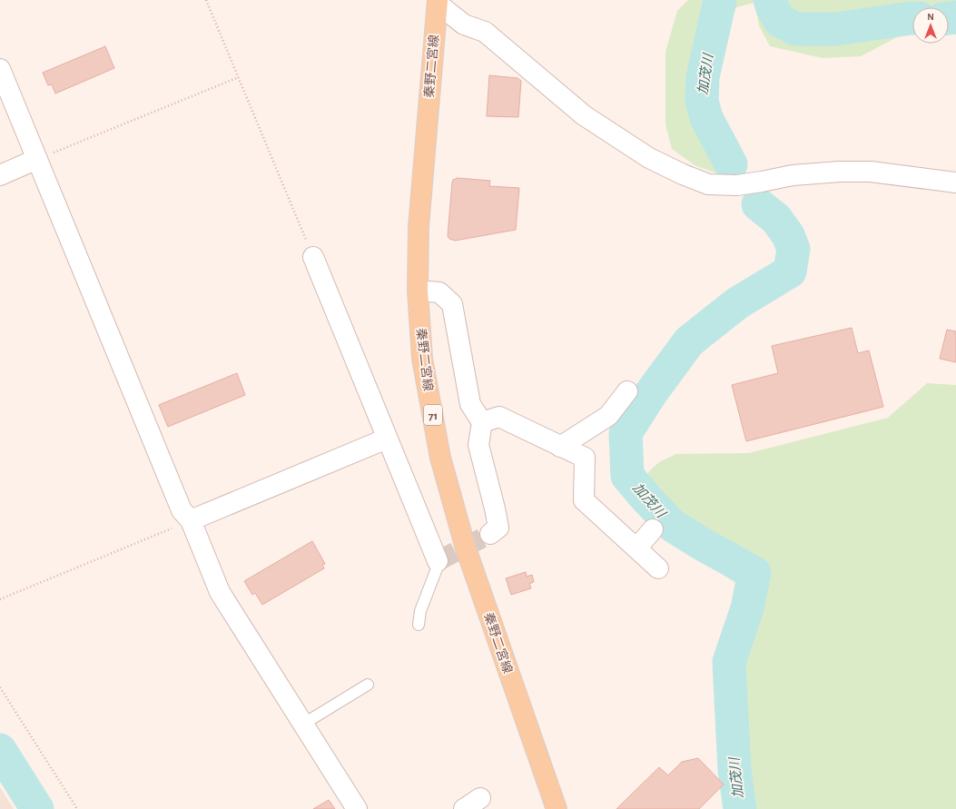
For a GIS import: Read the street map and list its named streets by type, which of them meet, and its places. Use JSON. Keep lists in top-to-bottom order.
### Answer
{
  "streets": {
    "main road": ["秦野二宮線", "71"]
  },
  "water": ["加茂川"],
  "north": "top"
}
